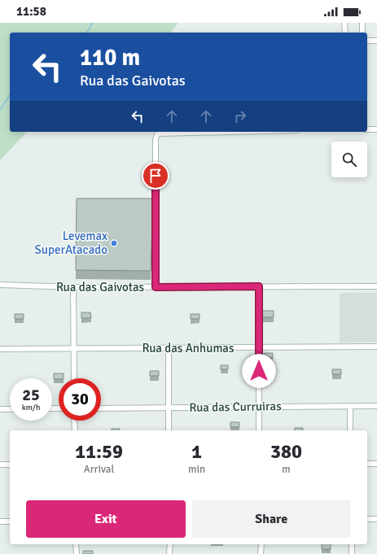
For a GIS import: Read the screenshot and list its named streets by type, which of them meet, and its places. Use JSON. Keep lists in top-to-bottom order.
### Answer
{
  "streets": {
    "street": ["Rua das Gaivotas", "Rua das Anhumas", "Rua das Curruiras"]
  },
  "places": ["Levemax SuperAtacado"],
  "page": {
    "status": "11:58",
    "turn": ["110 m", "Rua das Gaivotas"],
    "speed": "25 km/h",
    "limit": "30",
    "eta": [
      "11:59",
      "Arrival",
      "1",
      "min",
      "380",
      "m"
    ],
    "buttons": ["Exit", "Share"]
  }
}
